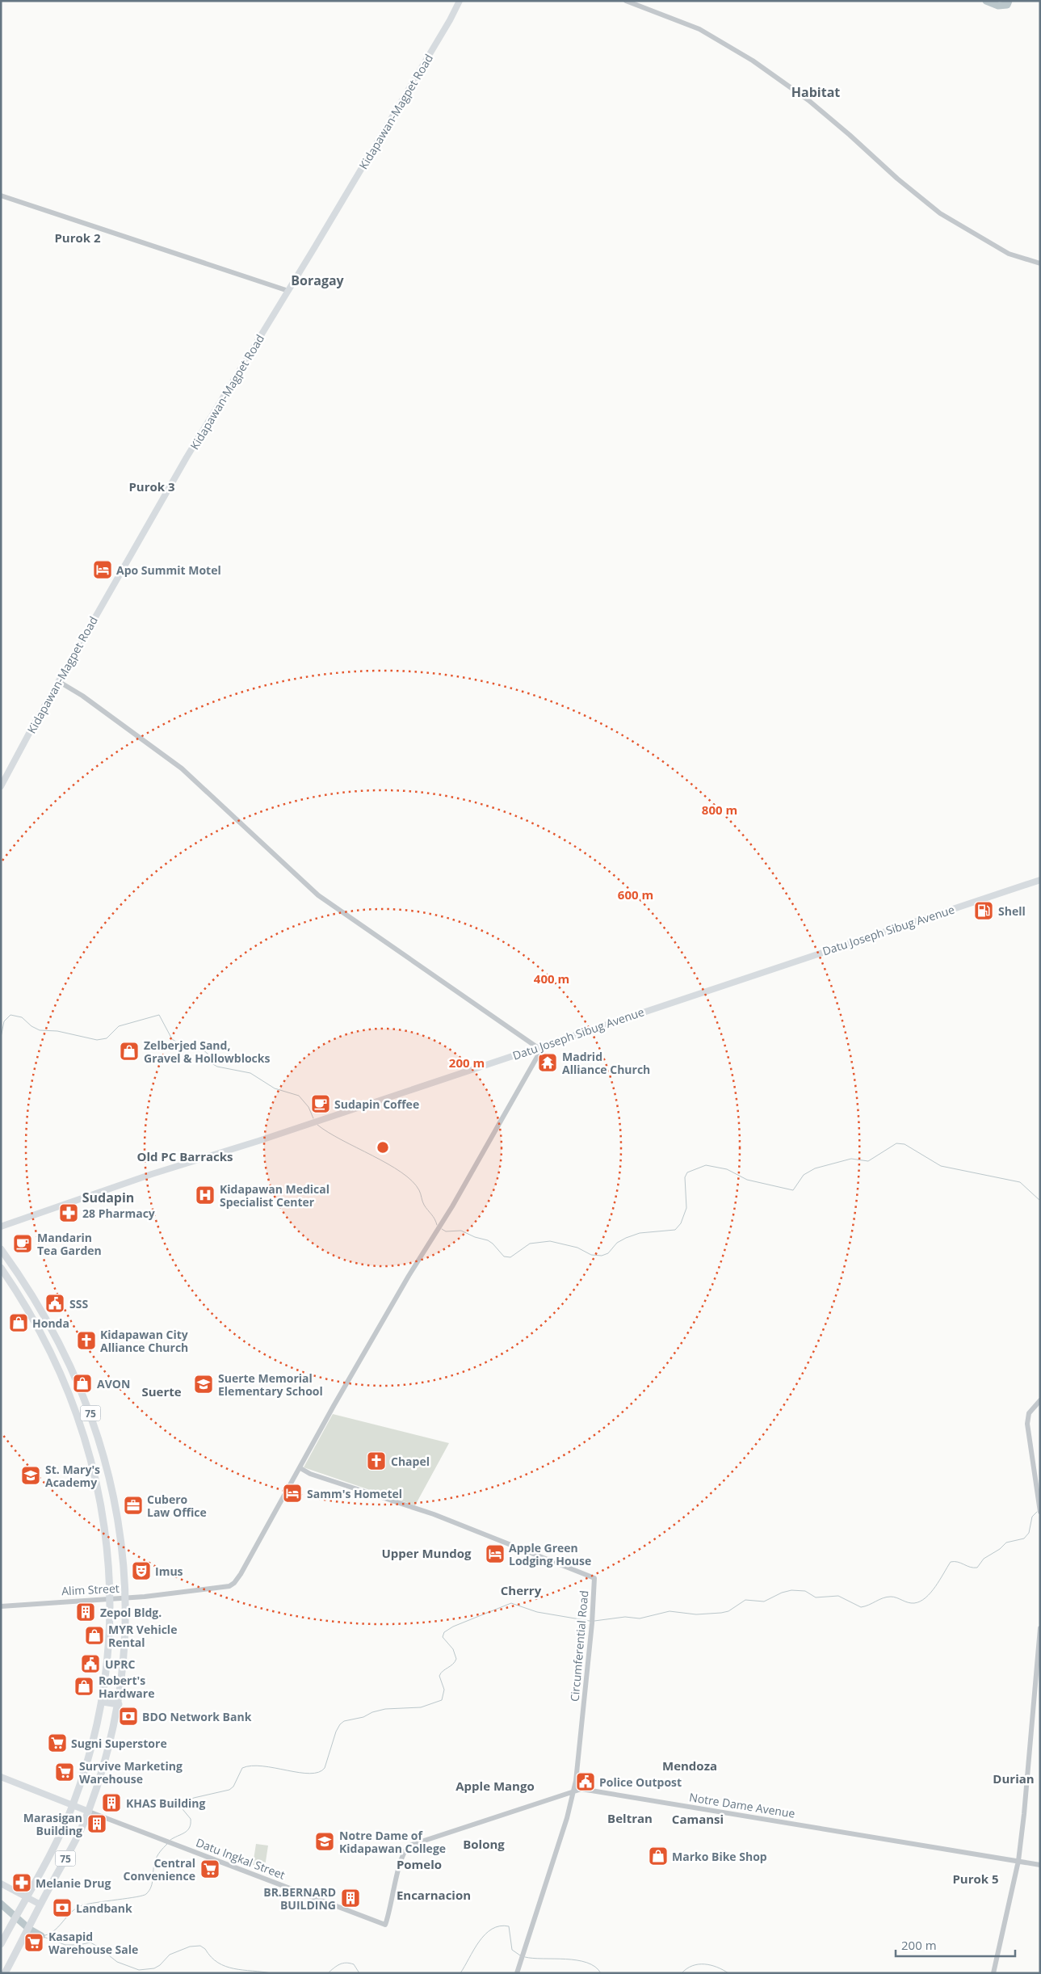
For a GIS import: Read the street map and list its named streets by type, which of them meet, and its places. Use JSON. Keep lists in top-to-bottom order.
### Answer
{
  "streets": {
    "highway": ["75"],
    "main road": ["Kidapawan-Magpet Road", "Datu Joseph Sibug Avenue"],
    "street": [
      "Alim Street",
      "Circumferential Road",
      "Notre Dame Avenue",
      "Datu Ingkal Street"
    ]
  },
  "crossings": [
    ["75", "Alim Street"],
    ["75", "Datu Ingkal Street"],
    ["Alim Street", "Circumferential Road"],
    ["Circumferential Road", "Notre Dame Avenue"],
    ["Notre Dame Avenue", "Datu Ingkal Street"]
  ],
  "districts": [
    "Habitat",
    "Purok 2",
    "Boragay",
    "Purok 3",
    "Old PC Barracks",
    "Sudapin",
    "Suerte",
    "Upper Mundog",
    "Cherry",
    "Mendoza",
    "Durian",
    "Apple Mango",
    "Beltran",
    "Camansi",
    "Bolong",
    "Pomelo",
    "Purok 5",
    "Encarnacion"
  ],
  "places": {
    "hotel": ["Apo Summit Motel", "Samm's Hometel", "Apple Green Lodging House"],
    "fuel station": ["Shell"],
    "shop": [
      "Zelberjed Sand, Gravel & Hollowblocks",
      "Honda",
      "AVON",
      "MYR Vehicle Rental",
      "Robert's Hardware",
      "Marko Bike Shop"
    ],
    "temple": ["Madrid Alliance Church"],
    "cafe": ["Sudapin Coffee", "Mandarin Tea Garden"],
    "hospital": ["Kidapawan Medical Specialist Center"],
    "pharmacy": ["28 Pharmacy", "Melanie Drug"],
    "public building": ["SSS", "UPRC", "Police Outpost"],
    "church": ["Kidapawan City Alliance Church", "Chapel"],
    "school or university": ["Suerte Memorial Elementary School", "St. Mary's Academy", "Notre Dame of Kidapawan College"],
    "office": ["Cubero Law Office"],
    "theatre": ["Imus"],
    "building": [
      "Zepol Bldg.",
      "KHAS Building",
      "Marasigan Building",
      "BR.BERNARD BUILDING"
    ],
    "bank": ["BDO Network Bank", "Landbank"],
    "supermarket": [
      "Sugni Superstore",
      "Survive Marketing Warehouse",
      "Central Convenience",
      "Kasapid Warehouse Sale"
    ]
  },
  "scale_bar": "200 m",
  "rings": [
    "800 m",
    "600 m",
    "400 m",
    "200 m"
  ]
}
